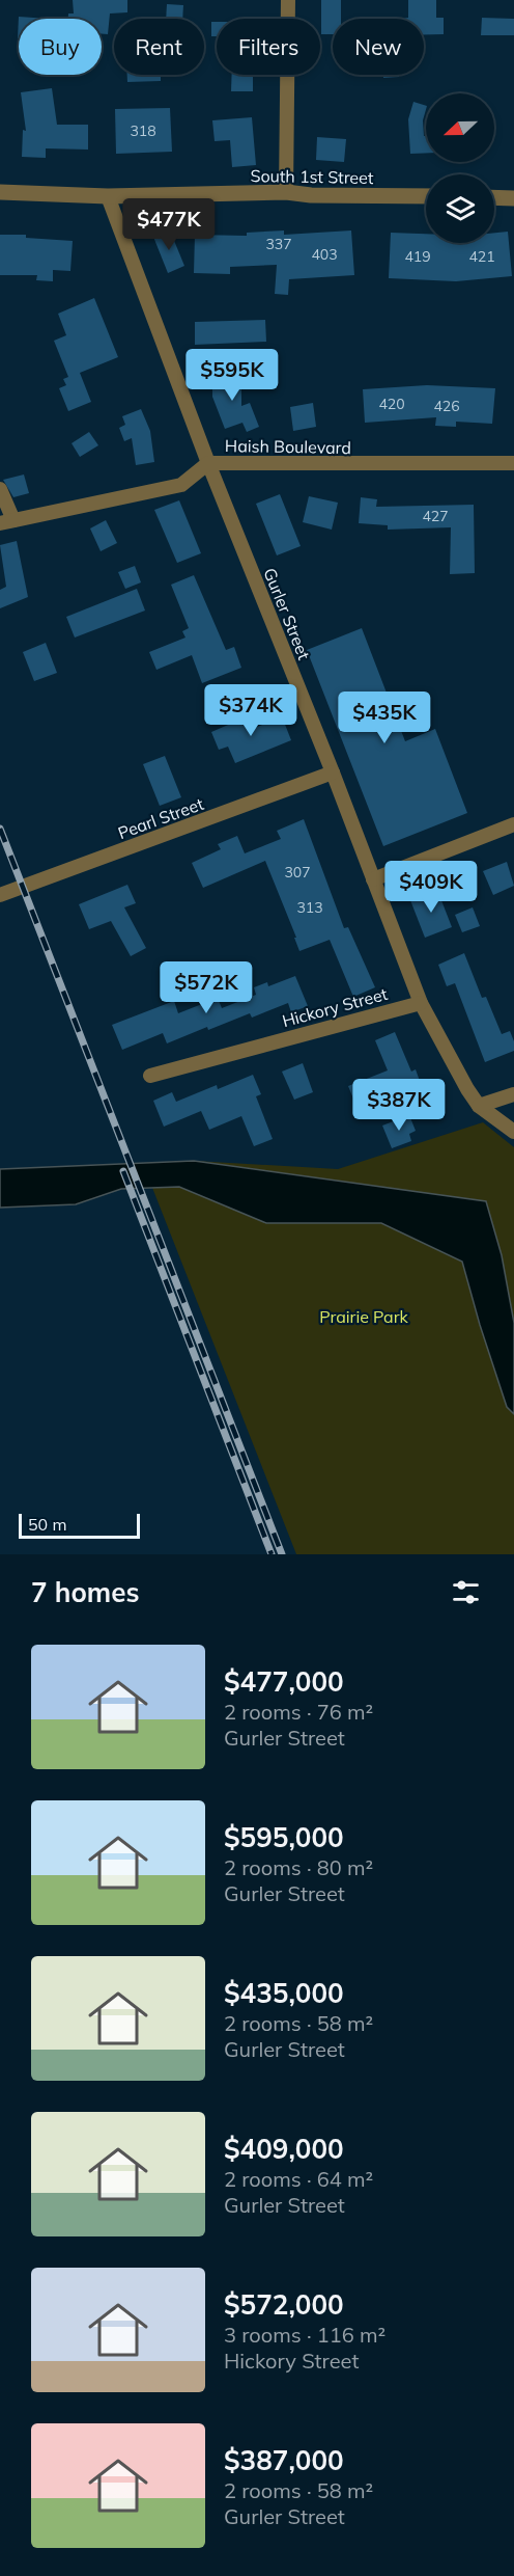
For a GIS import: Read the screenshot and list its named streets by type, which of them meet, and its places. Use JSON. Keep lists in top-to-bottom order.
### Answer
{
  "streets": {
    "street": [
      "South 1st Street",
      "Haish Boulevard",
      "Gurler Street",
      "Pearl Street",
      "Hickory Street"
    ]
  },
  "crossings": [
    ["South 1st Street", "Gurler Street"],
    ["Haish Boulevard", "Gurler Street"],
    ["Gurler Street", "Pearl Street"],
    ["Gurler Street", "Hickory Street"]
  ],
  "parks": ["Prairie Park"],
  "house_numbers": [
    "318",
    "337",
    "403",
    "419",
    "421",
    "420",
    "426",
    "427",
    "307",
    "313"
  ],
  "scale_bar": "50 m",
  "north": "left",
  "page": {
    "chip": [
      "Buy",
      "Rent",
      "Filters",
      "New"
    ],
    "price": [
      "$477K",
      "$595K",
      "$374K",
      "$435K",
      "$409K",
      "$572K",
      "$387K"
    ],
    "scale": "50 m",
    "heading": "7 homes",
    "list": [
      {
        "name": "$477,000",
        "note": "2 rooms · 76 m² · Gurler Street"
      },
      {
        "name": "$595,000",
        "note": "2 rooms · 80 m² · Gurler Street"
      },
      {
        "name": "$435,000",
        "note": "2 rooms · 58 m² · Gurler Street"
      },
      {
        "name": "$409,000",
        "note": "2 rooms · 64 m² · Gurler Street"
      },
      {
        "name": "$572,000",
        "note": "3 rooms · 116 m² · Hickory Street"
      },
      {
        "name": "$387,000",
        "note": "2 rooms · 58 m² · Gurler Street"
      }
    ]
  }
}
